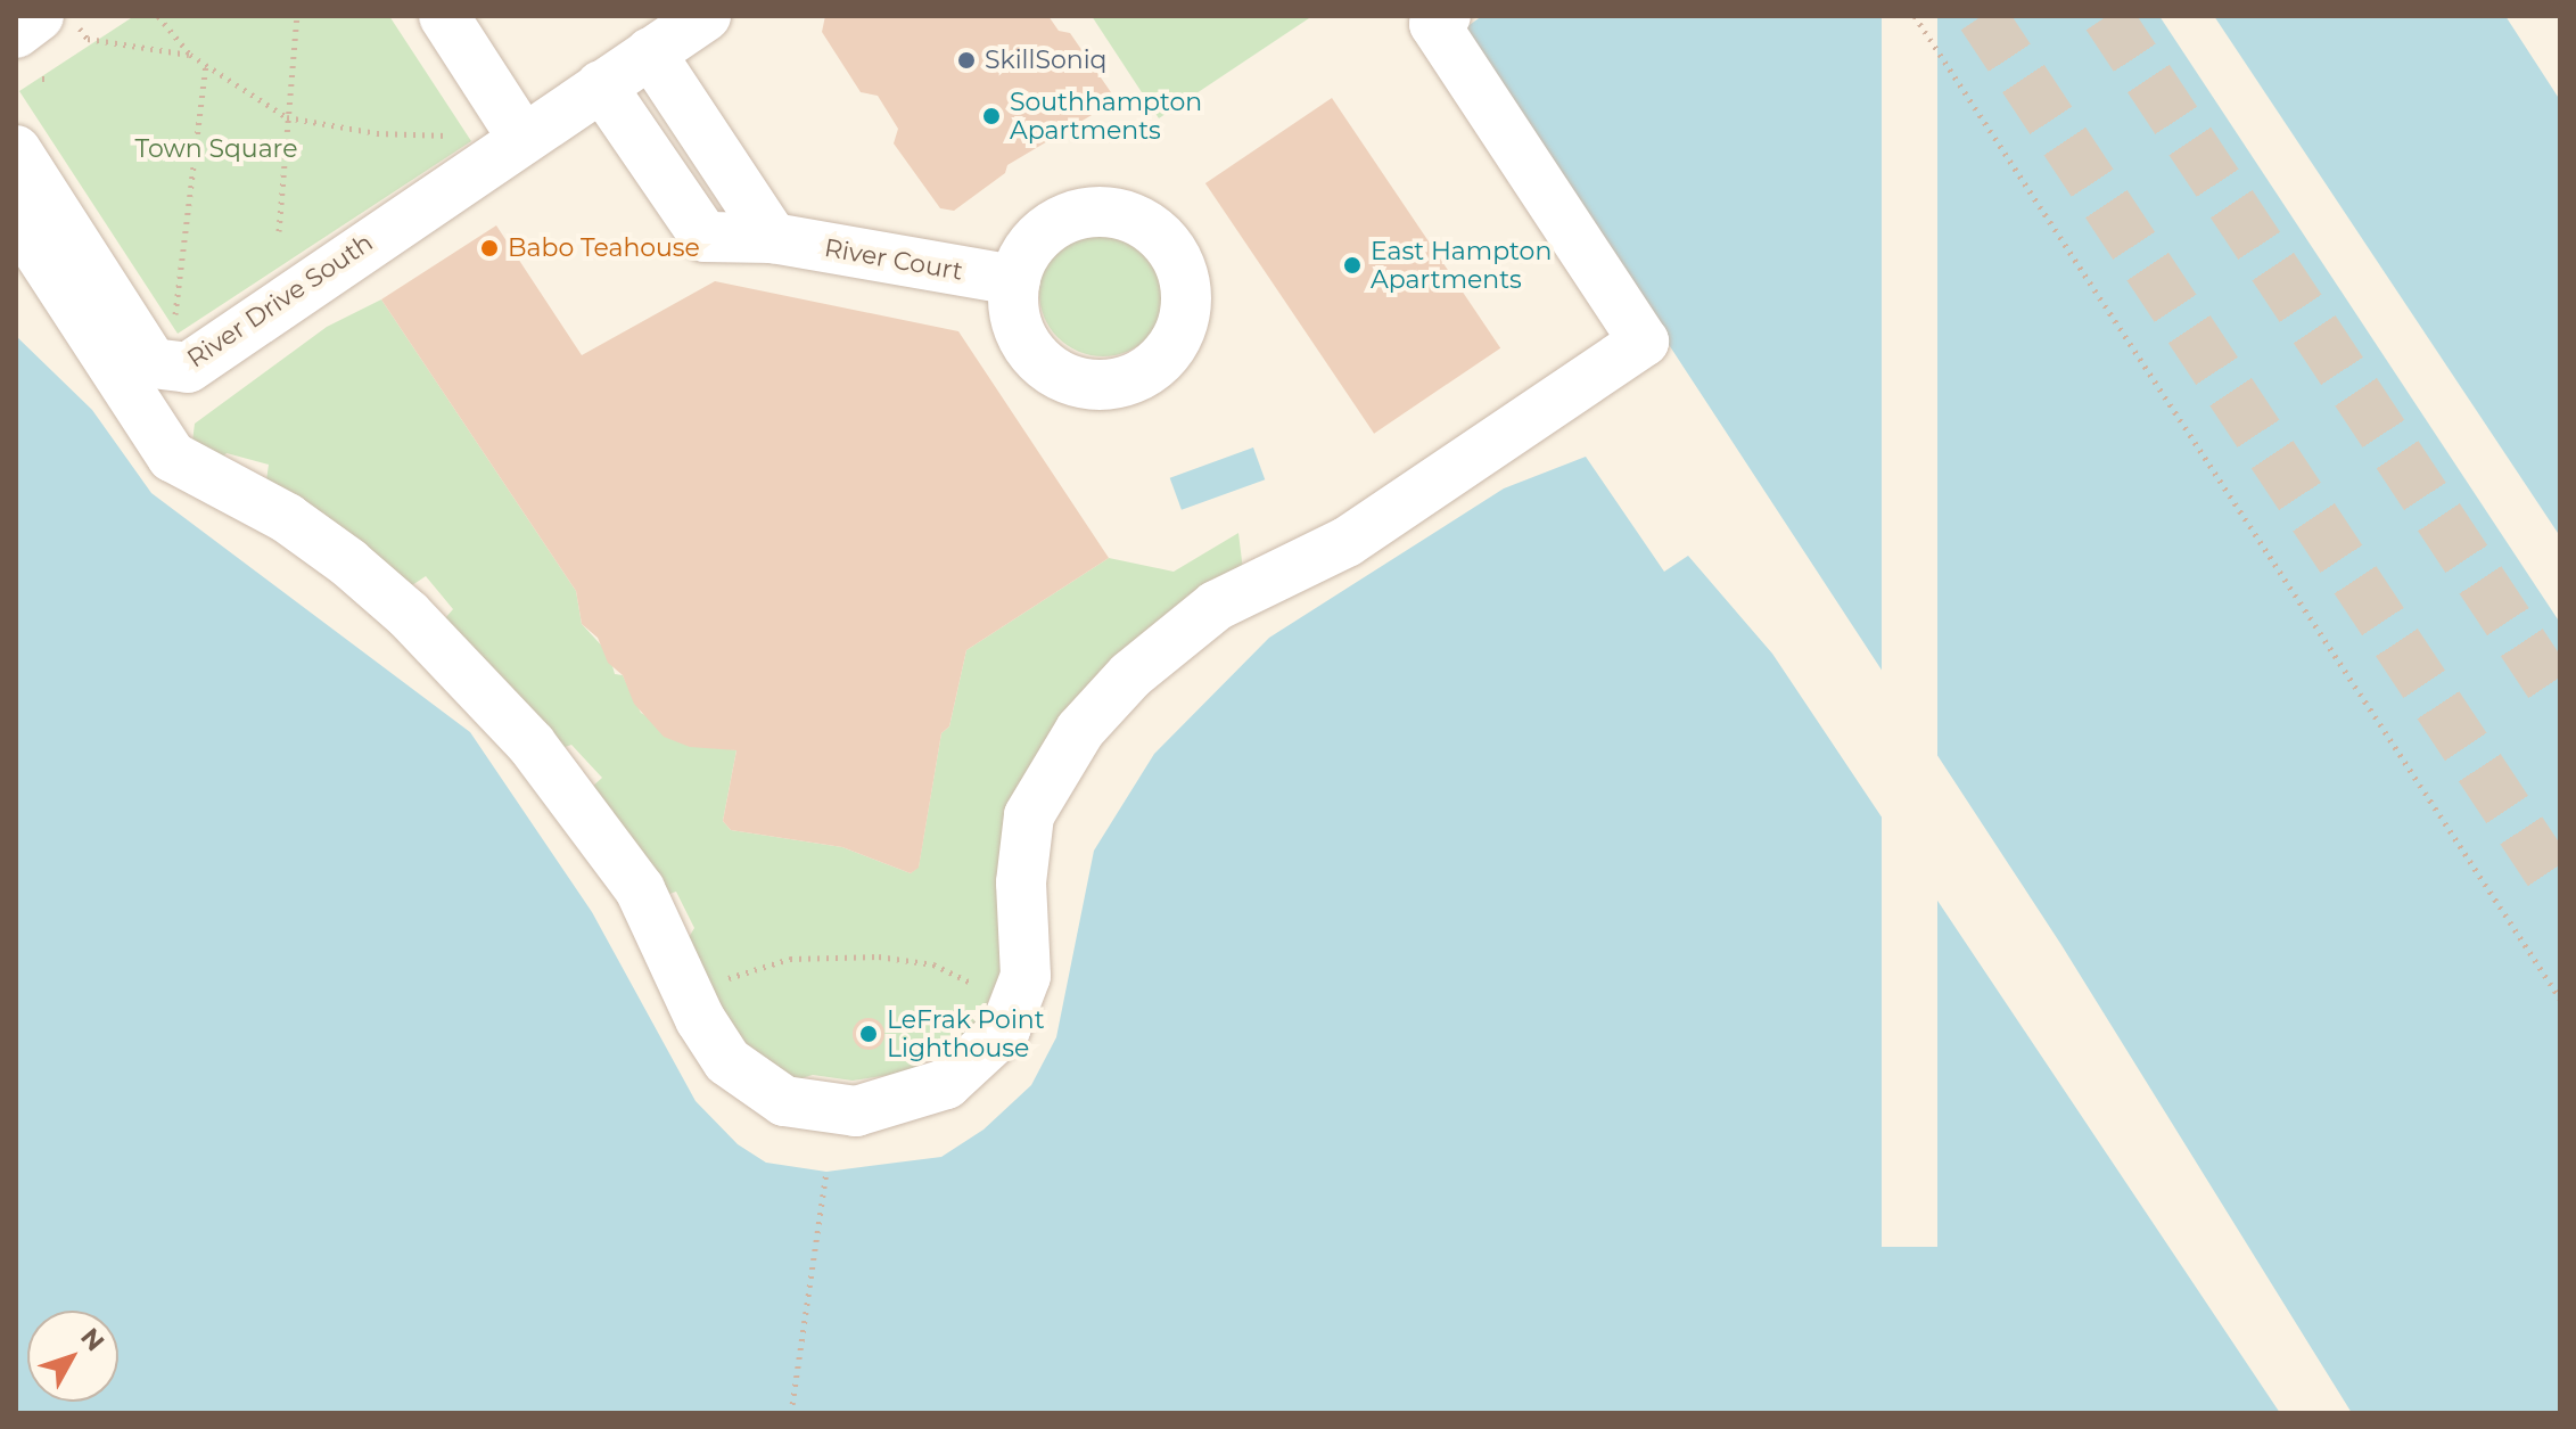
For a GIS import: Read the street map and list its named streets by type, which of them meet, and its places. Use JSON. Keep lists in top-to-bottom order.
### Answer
{
  "streets": {
    "street": ["River Court", "River Drive South"]
  },
  "crossings": [
    ["River Court", "River Drive South"]
  ],
  "parks": ["Town Square"],
  "places": [
    "SkillSoniq",
    "Southhampton Apartments",
    "Babo Teahouse",
    "East Hampton Apartments",
    "LeFrak Point Lighthouse"
  ],
  "north": "top right"
}
